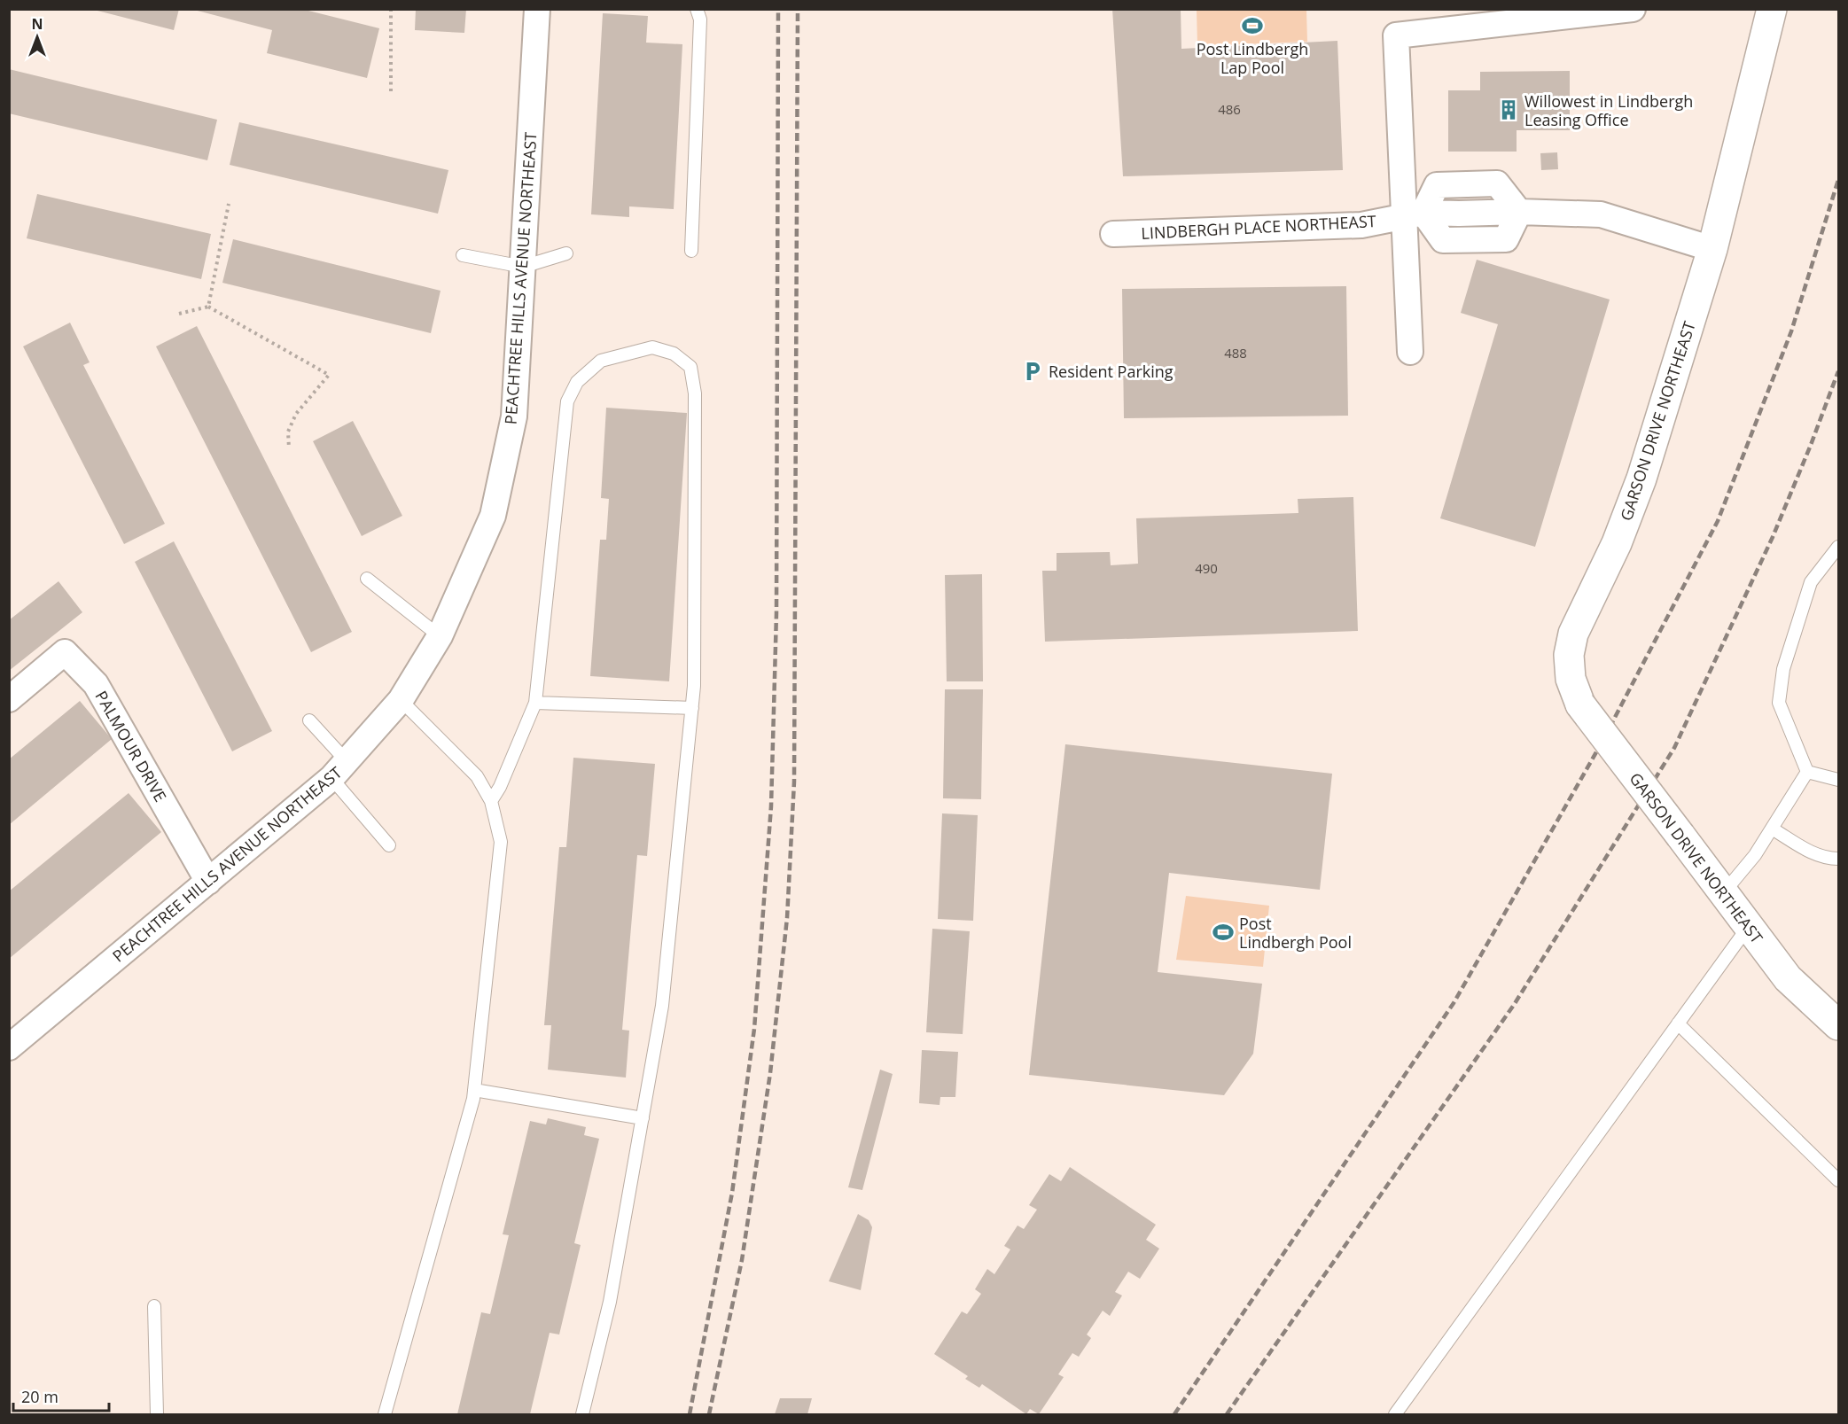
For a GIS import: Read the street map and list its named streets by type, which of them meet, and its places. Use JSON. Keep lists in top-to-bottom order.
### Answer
{
  "streets": {
    "main road": ["GARSON DRIVE NORTHEAST"],
    "street": ["LINDBERGH PLACE NORTHEAST", "PEACHTREE HILLS AVENUE NORTHEAST", "PALMOUR DRIVE"]
  },
  "crossings": [
    ["PEACHTREE HILLS AVENUE NORTHEAST", "PALMOUR DRIVE"]
  ],
  "places": {
    "sports": ["Post Lindbergh Lap Pool", "Post Lindbergh Pool"],
    "building": ["Willowest in Lindbergh Leasing Office"],
    "parking": ["Resident Parking"]
  },
  "house_numbers": ["486", "488", "490"],
  "scale_bar": "20 m",
  "north": "top"
}
